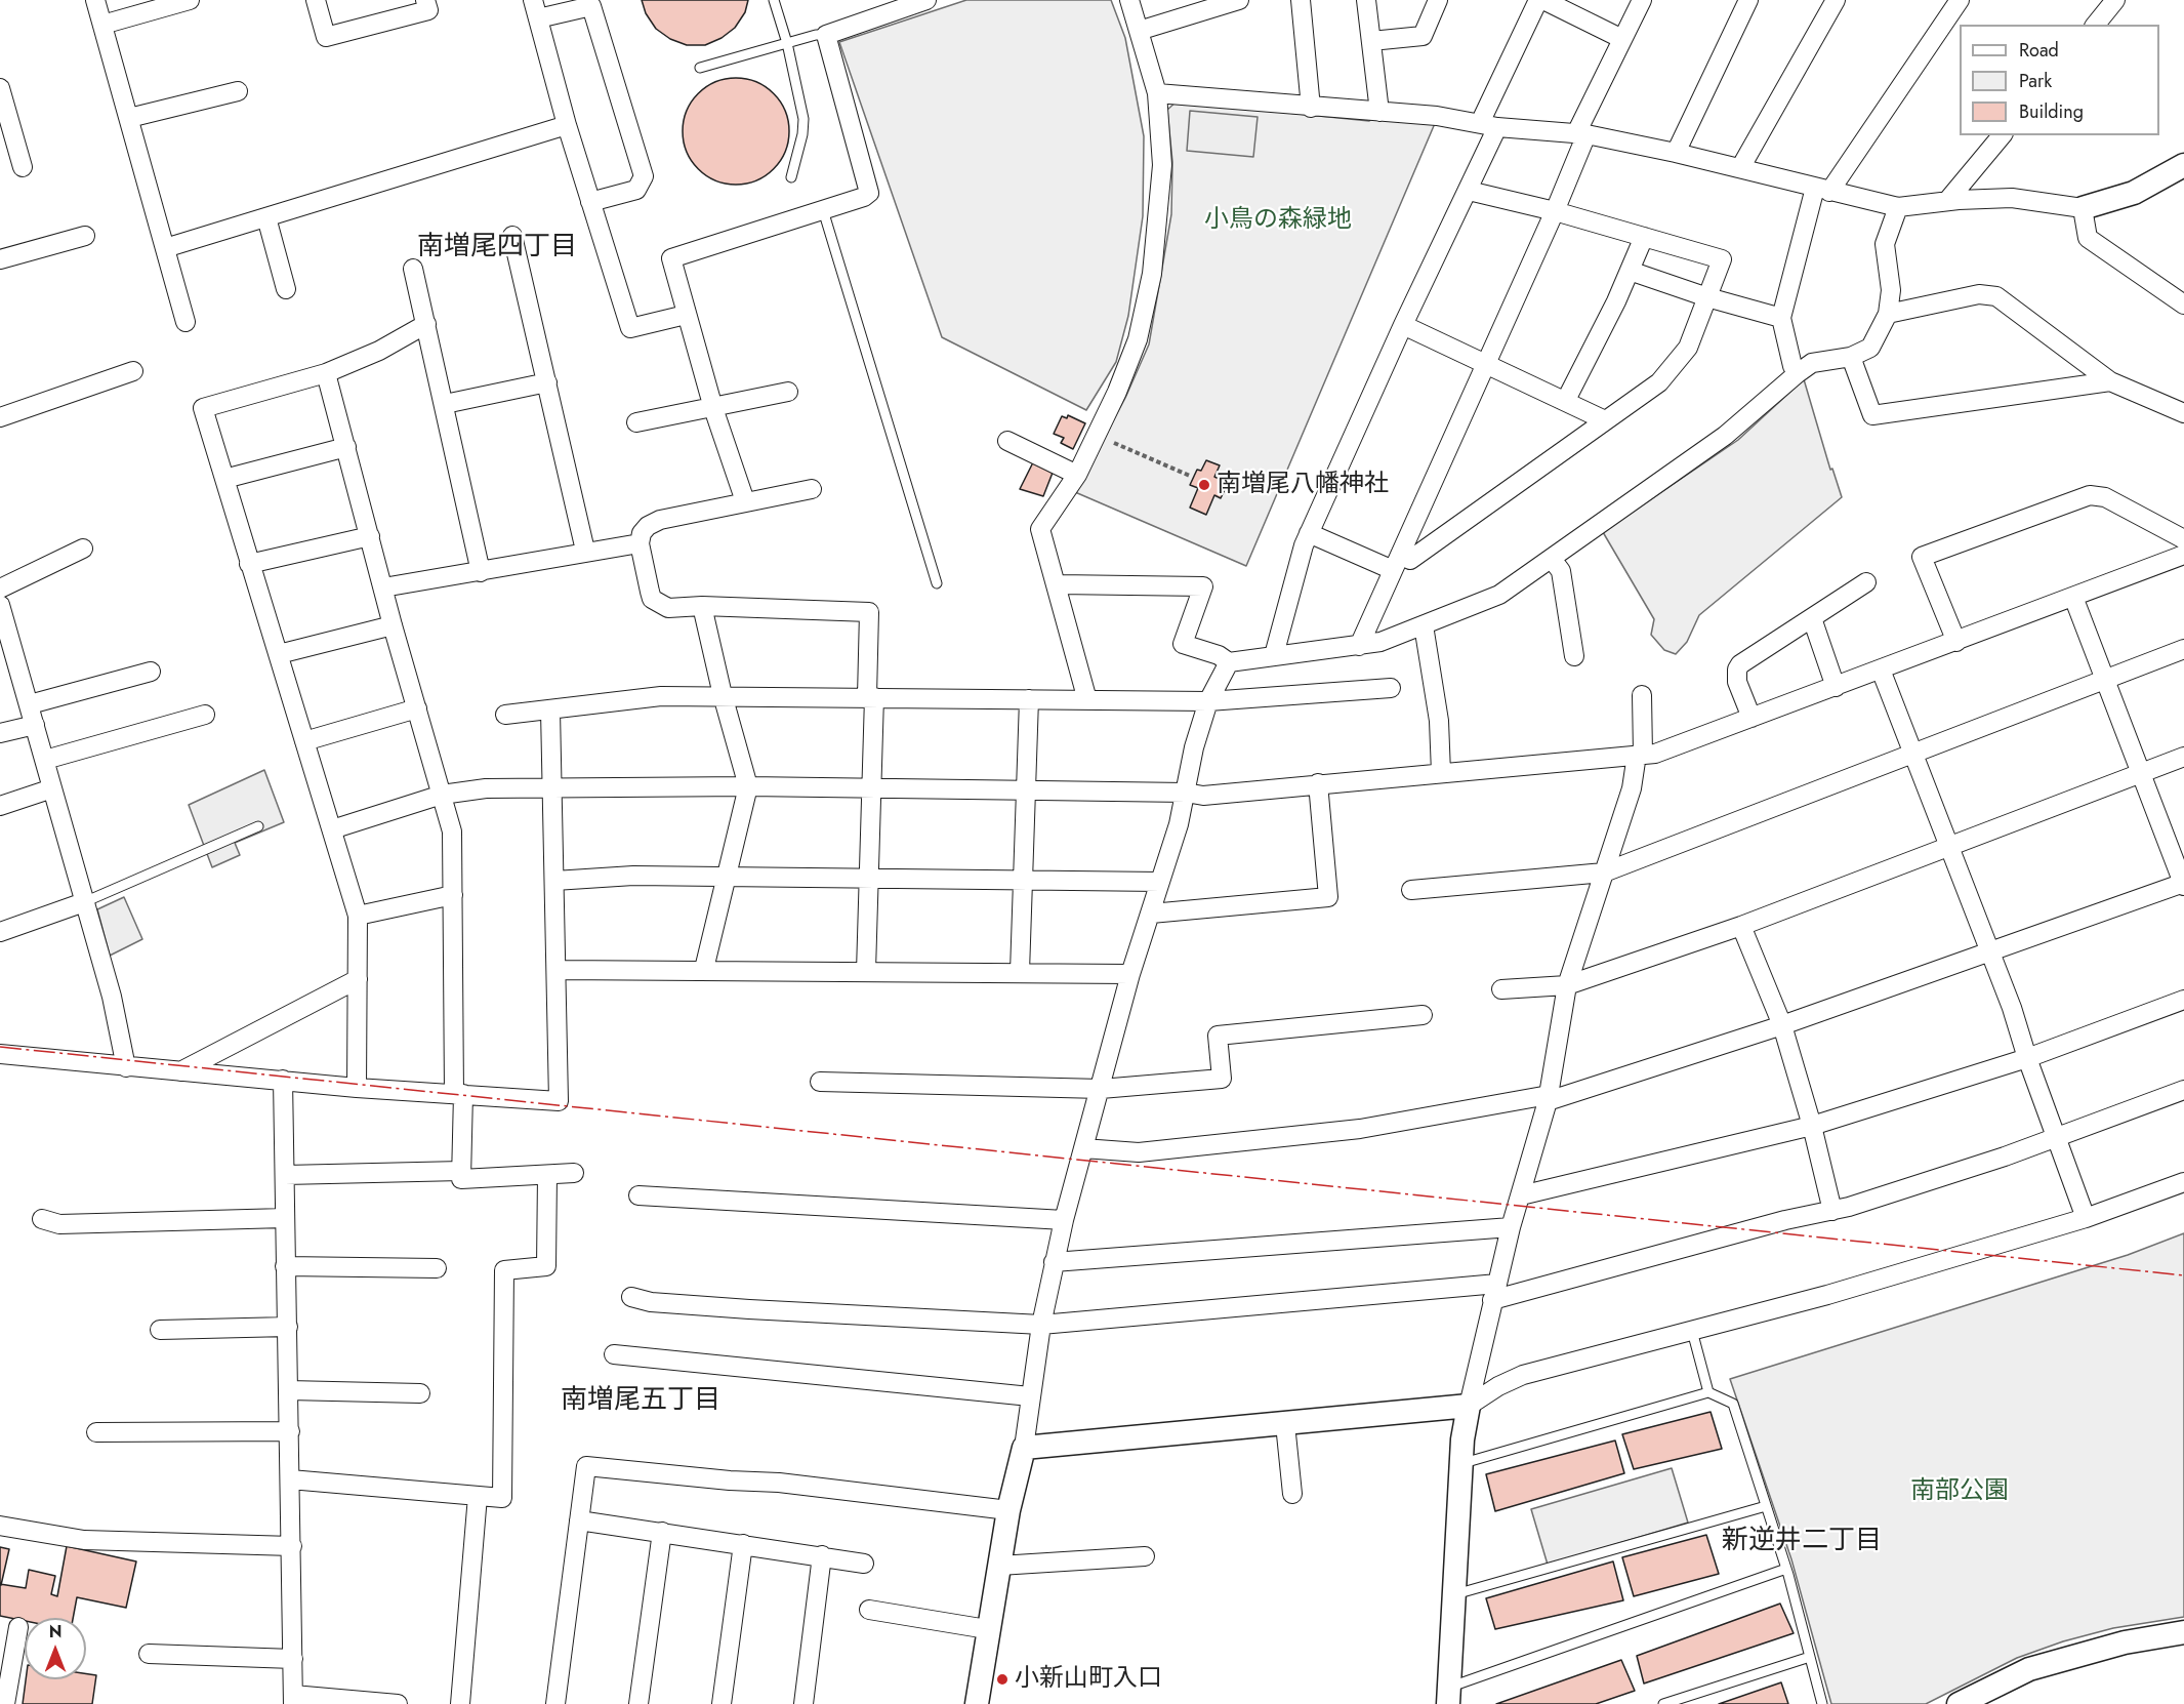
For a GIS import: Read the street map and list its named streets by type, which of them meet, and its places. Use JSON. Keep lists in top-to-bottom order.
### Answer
{
  "districts": ["南増尾四丁目", "南増尾五丁目", "新逆井二丁目"],
  "parks": ["小鳥の森緑地", "南部公園"],
  "places": ["南増尾八幡神社", "小新山町入口"],
  "legend": ["Road", "Park", "Building"],
  "north": "top"
}
